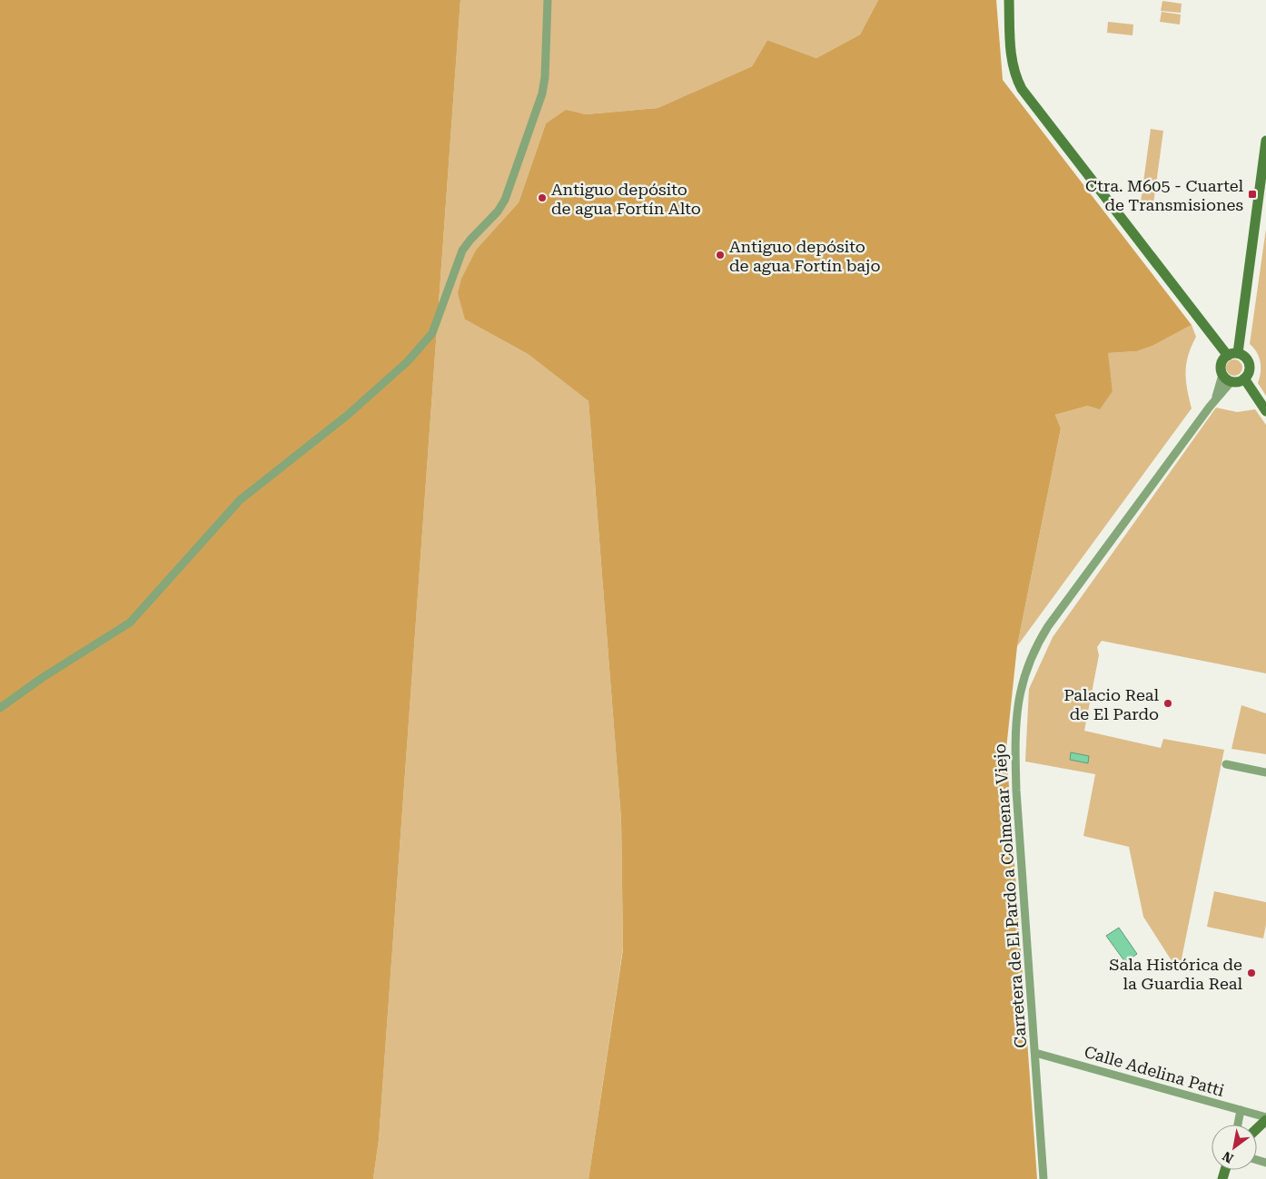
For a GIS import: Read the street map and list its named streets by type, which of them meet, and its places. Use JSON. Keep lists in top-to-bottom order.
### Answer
{
  "streets": {
    "street": ["Carretera de El Pardo a Colmenar Viejo", "Calle Adelina Patti"]
  },
  "crossings": [
    ["Carretera de El Pardo a Colmenar Viejo", "Calle Adelina Patti"]
  ],
  "places": {
    "transit": ["Ctra. M605 - Cuartel de Transmisiones"],
    "other": [
      "Antiguo depósito de agua Fortín Alto",
      "Antiguo depósito de agua Fortín bajo",
      "Palacio Real de El Pardo",
      "Sala Histórica de la Guardia Real"
    ]
  },
  "north": "bottom left"
}
